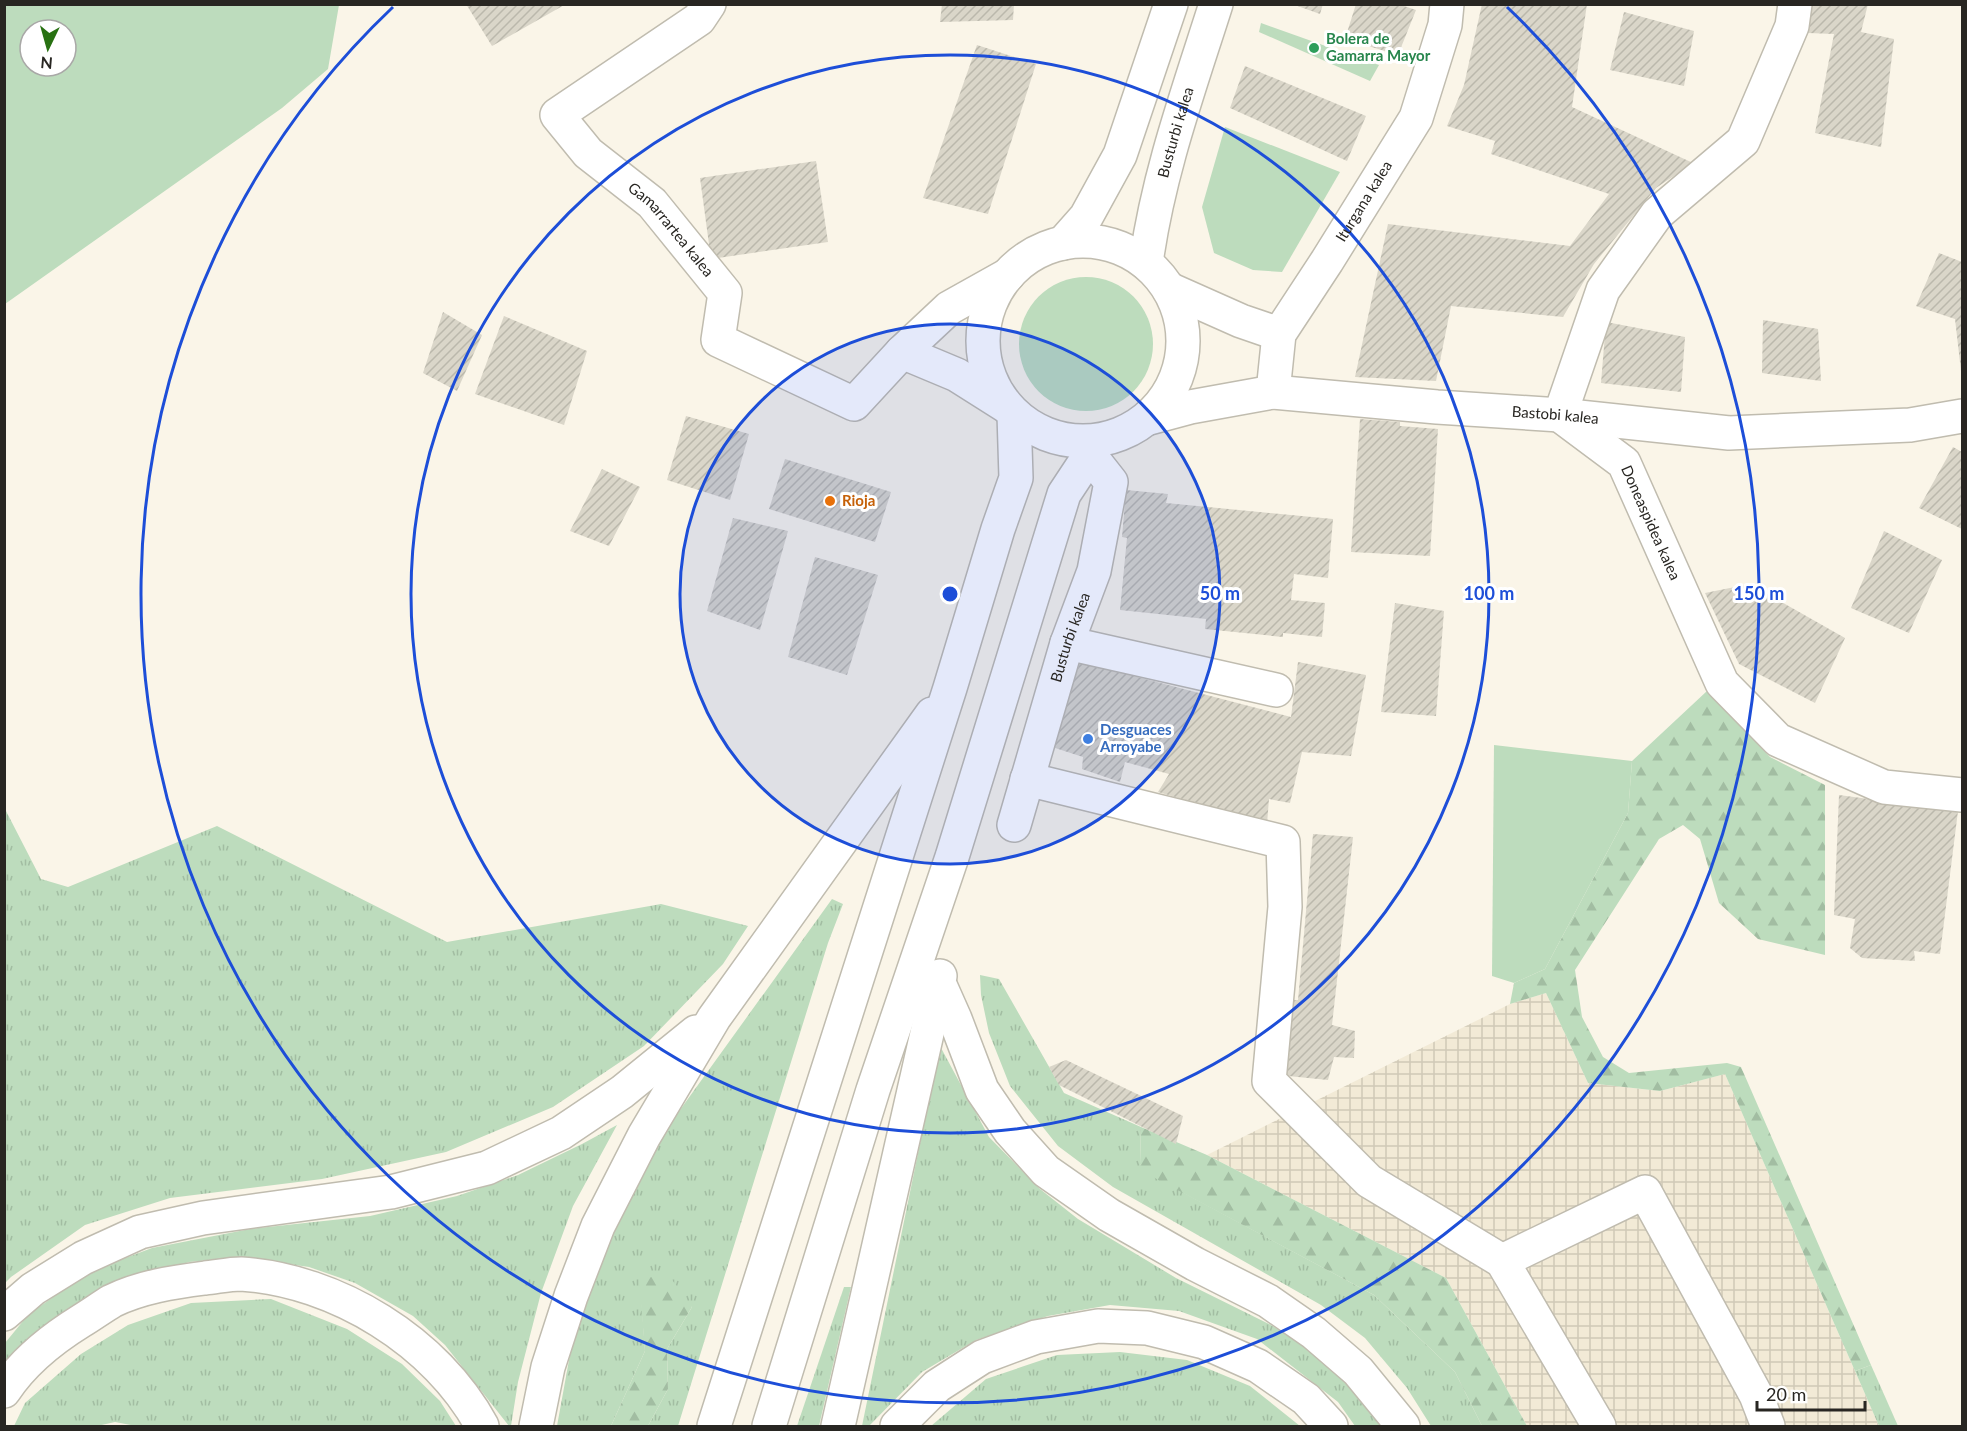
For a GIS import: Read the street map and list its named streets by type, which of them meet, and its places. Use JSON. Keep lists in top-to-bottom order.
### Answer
{
  "streets": {
    "main road": [
      "Busturbi kalea",
      "Iturgana kalea",
      "Gamarrartea kalea",
      "Bastobi kalea",
      "Doneaspidea kalea"
    ]
  },
  "crossings": [
    ["Busturbi kalea", "Gamarrartea kalea"],
    ["Busturbi kalea", "Bastobi kalea"],
    ["Iturgana kalea", "Bastobi kalea"],
    ["Gamarrartea kalea", "Bastobi kalea"],
    ["Bastobi kalea", "Doneaspidea kalea"]
  ],
  "places": ["Bolera de Gamarra Mayor", "Rioja", "Desguaces Arroyabe"],
  "scale_bar": "20 m",
  "north": "bottom",
  "rings": ["50 m", "100 m", "150 m"]
}
